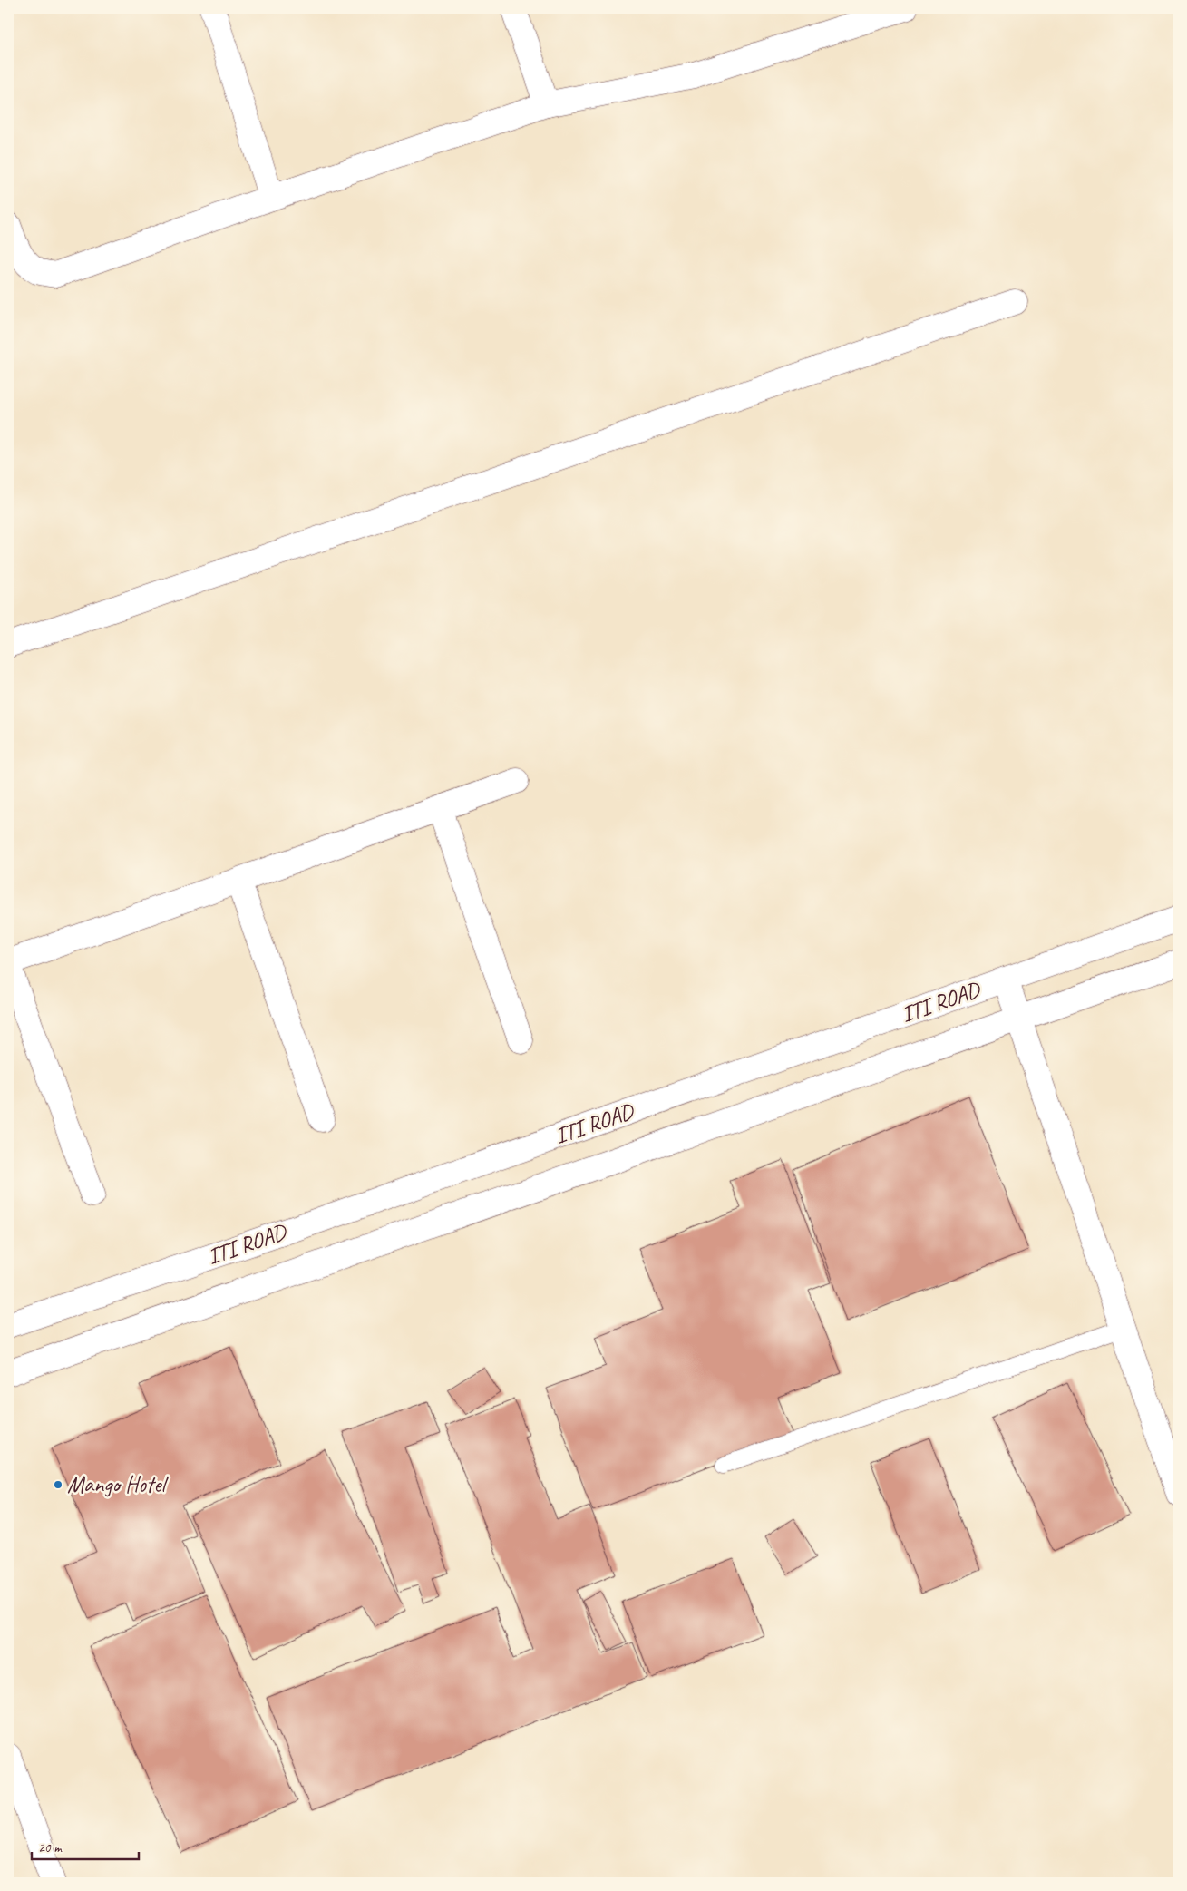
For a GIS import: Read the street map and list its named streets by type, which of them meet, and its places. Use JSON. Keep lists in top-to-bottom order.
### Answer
{
  "streets": {
    "street": ["ITI ROAD"]
  },
  "places": ["Mango Hotel"],
  "scale_bar": "20 m"
}
